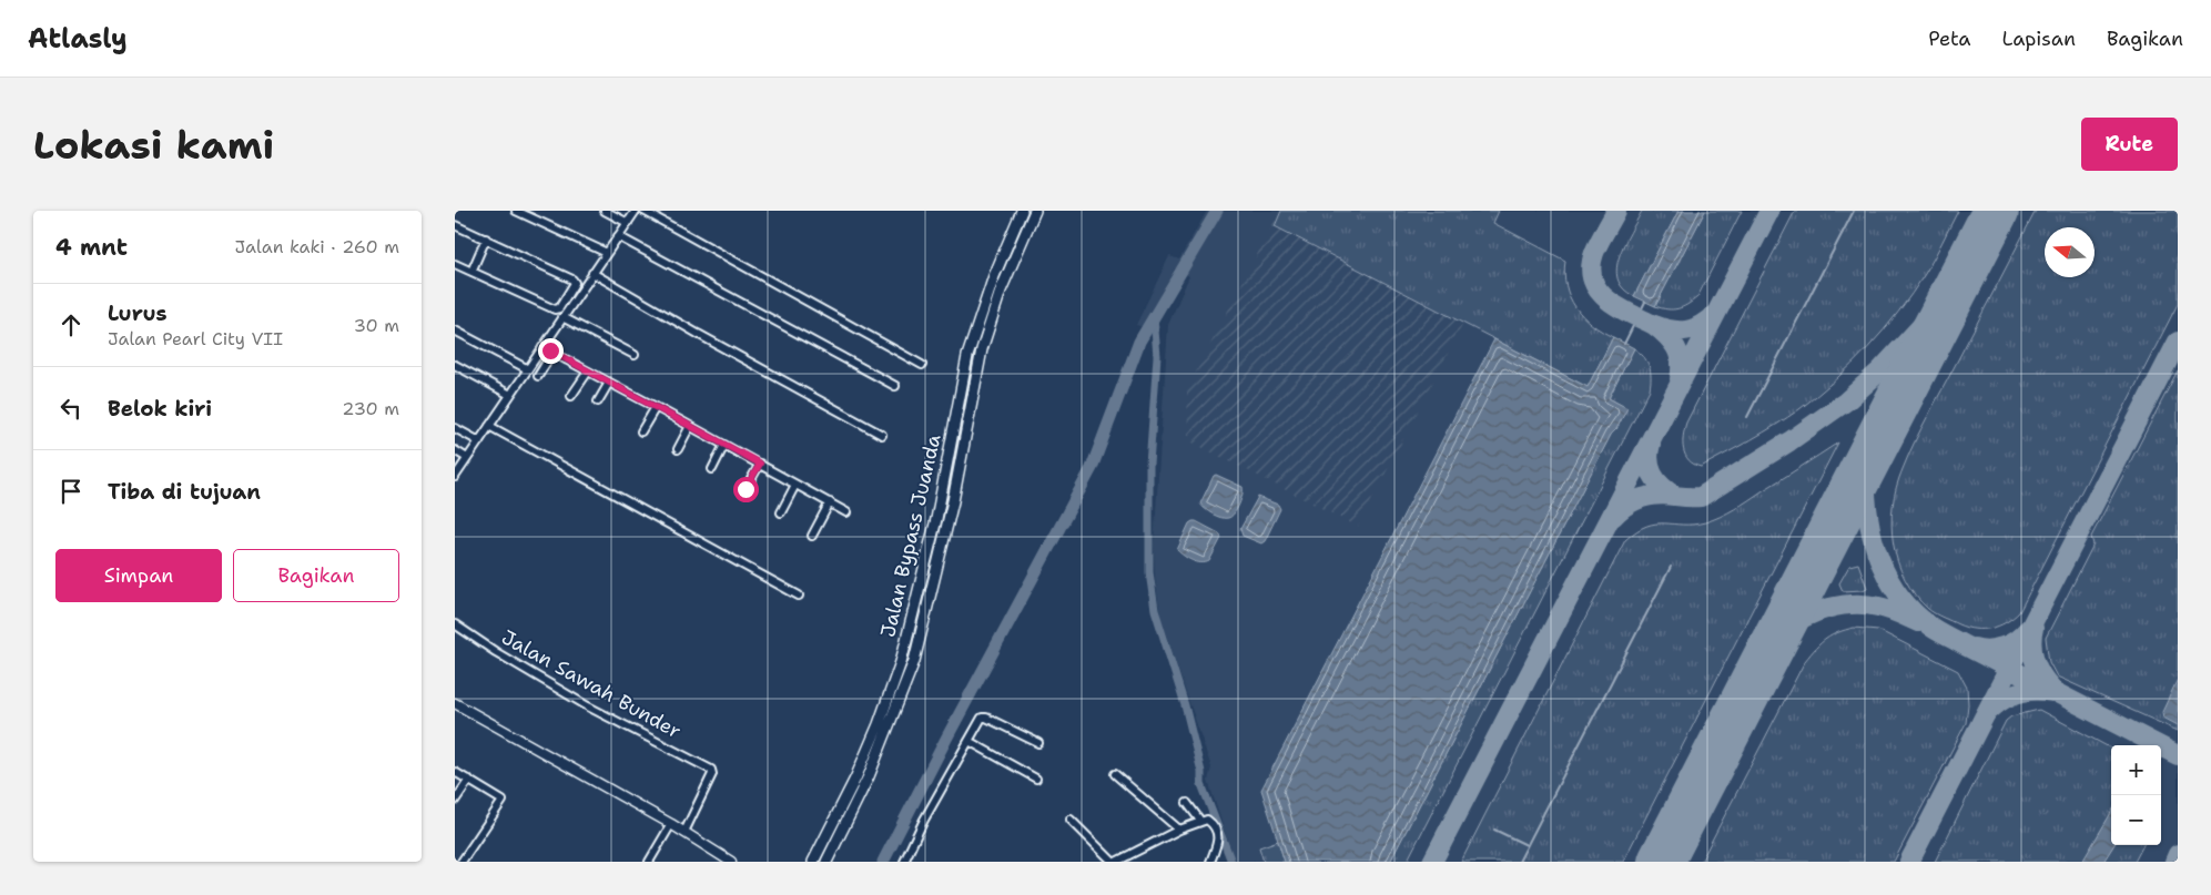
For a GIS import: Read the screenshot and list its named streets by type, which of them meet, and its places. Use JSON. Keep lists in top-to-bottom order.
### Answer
{
  "streets": {
    "main road": ["Jalan Bypass Juanda"],
    "street": ["Jalan Sawah Bunder"]
  },
  "north": "left",
  "page": {
    "header": "Atlasly",
    "nav": ["Peta", "Lapisan", "Bagikan"],
    "buttons": [
      "Rute",
      ["Simpan", "Bagikan"]
    ],
    "title": "Lokasi kami",
    "heading": ["4 mnt", "Jalan kaki · 260 m"],
    "list": [
      ["Lurus", "Jalan Pearl City VII", "30 m"],
      ["Belok kiri", "230 m"],
      "Tiba di tujuan"
    ],
    "map_buttons": ["+", "−"]
  }
}
